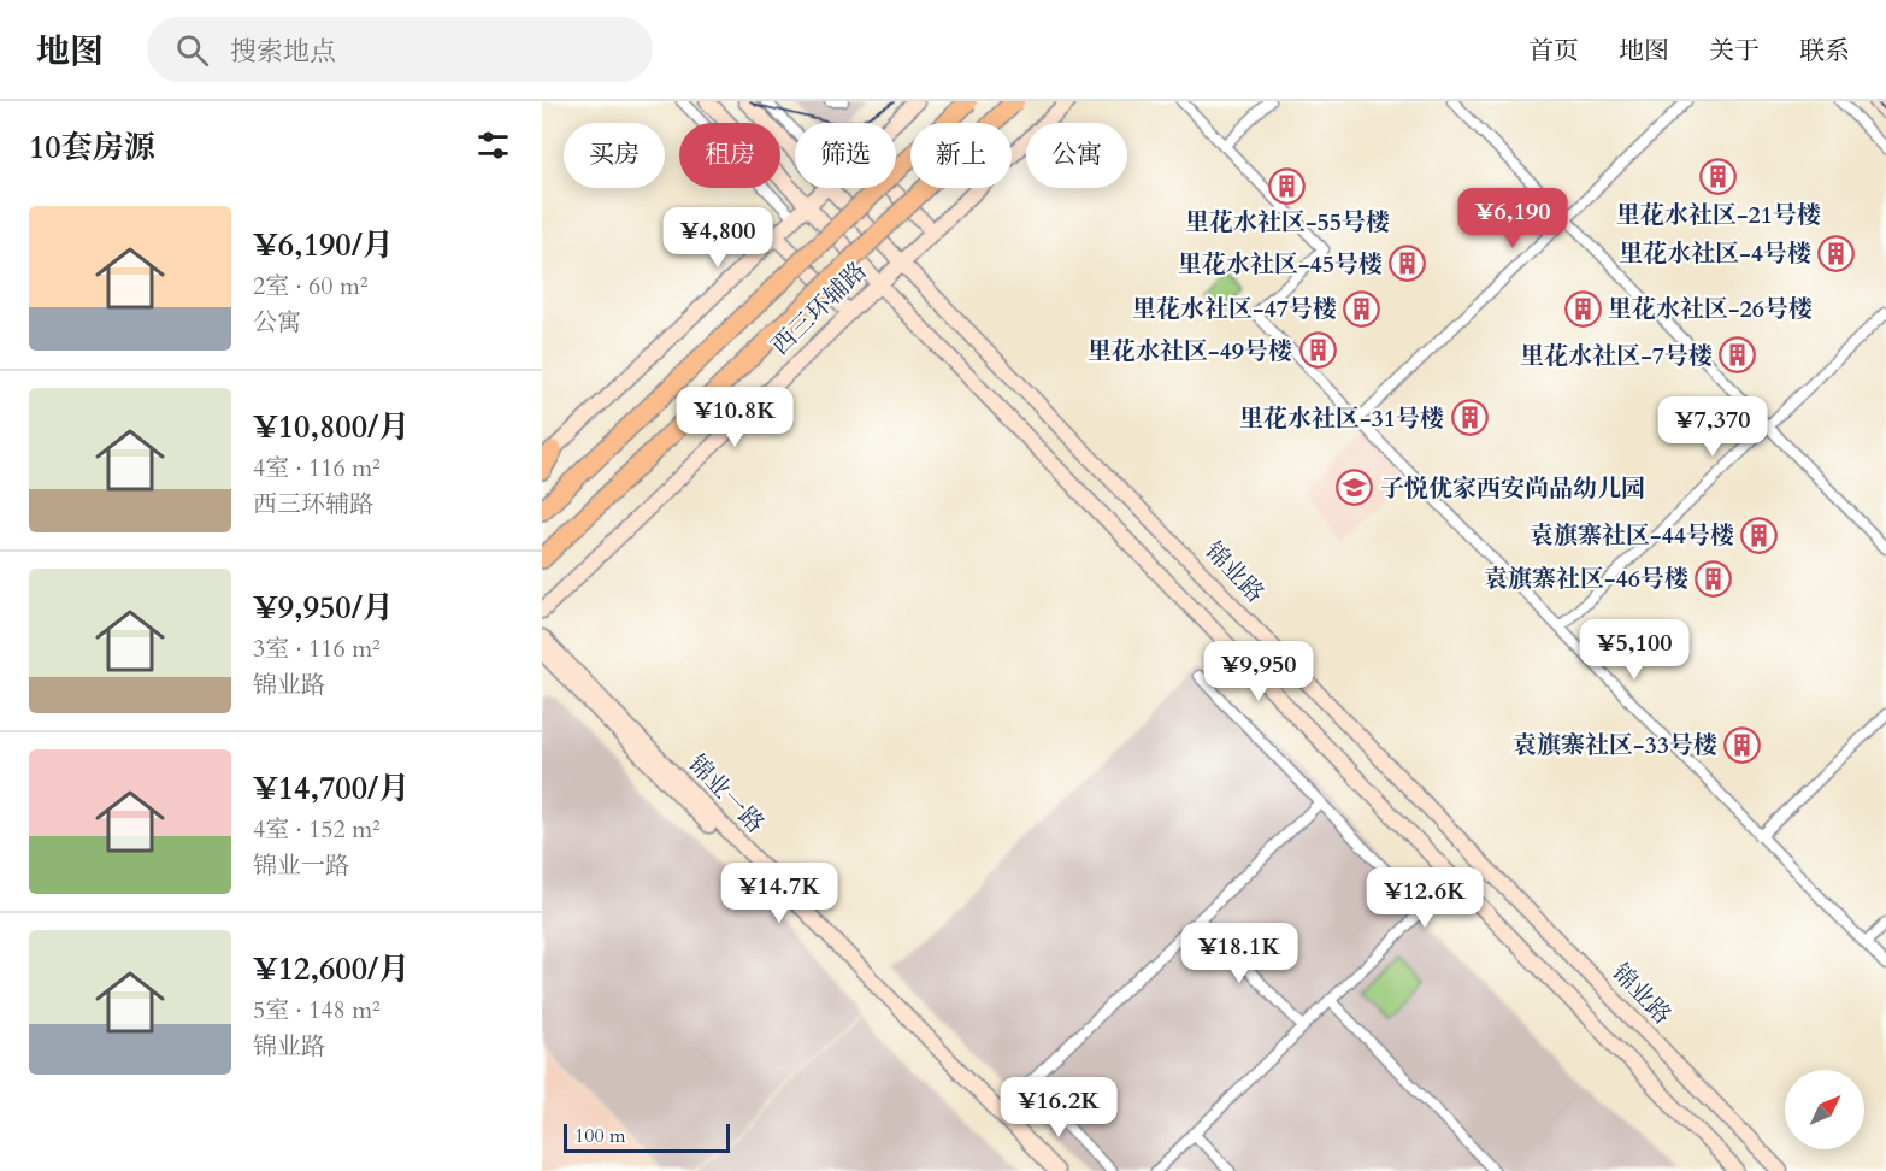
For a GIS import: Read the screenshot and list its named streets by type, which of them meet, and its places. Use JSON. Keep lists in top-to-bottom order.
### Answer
{
  "streets": {
    "main road": ["西三环辅路", "锦业路", "锦业一路"]
  },
  "crossings": [
    ["西三环辅路", "锦业路"]
  ],
  "places": {
    "building": [
      "里花水社区-21号楼",
      "里花水社区-55号楼",
      "里花水社区-4号楼",
      "里花水社区-45号楼",
      "里花水社区-47号楼",
      "里花水社区-26号楼",
      "里花水社区-49号楼",
      "里花水社区-7号楼",
      "里花水社区-31号楼",
      "袁旗寨社区-44号楼",
      "袁旗寨社区-46号楼",
      "袁旗寨社区-33号楼"
    ],
    "school or university": ["子悦优家西安尚品幼儿园"]
  },
  "scale_bar": "100 m",
  "north": "top right",
  "page": {
    "header": "地图",
    "search": "搜索地点",
    "nav": [
      "首页",
      "地图",
      "关于",
      "联系"
    ],
    "heading": "10套房源",
    "chip": [
      "买房",
      "租房",
      "筛选",
      "新上",
      "公寓"
    ],
    "list": [
      {
        "name": "¥6,190/月",
        "note": "2室 · 60 m² · 公寓"
      },
      {
        "name": "¥10,800/月",
        "note": "4室 · 116 m² · 西三环辅路"
      },
      {
        "name": "¥9,950/月",
        "note": "3室 · 116 m² · 锦业路"
      },
      {
        "name": "¥14,700/月",
        "note": "4室 · 152 m² · 锦业一路"
      },
      {
        "name": "¥12,600/月",
        "note": "5室 · 148 m² · 锦业路"
      }
    ],
    "price": [
      "¥6,190",
      "¥4,800",
      "¥10.8K",
      "¥7,370",
      "¥5,100",
      "¥9,950",
      "¥14.7K",
      "¥12.6K",
      "¥18.1K",
      "¥16.2K"
    ],
    "scale": "100 m"
  }
}
